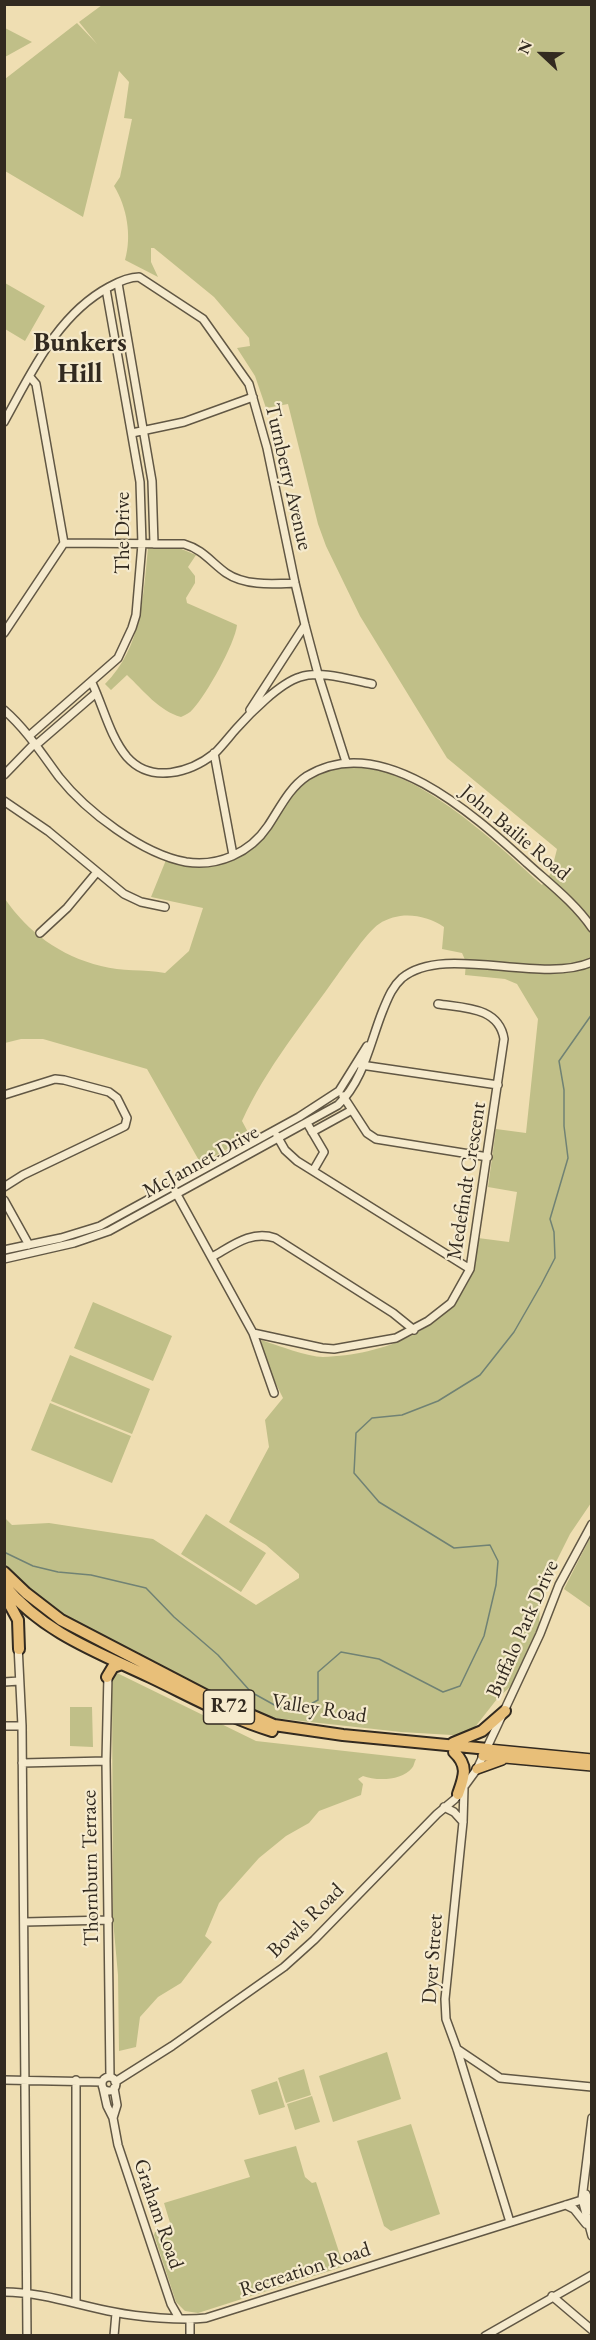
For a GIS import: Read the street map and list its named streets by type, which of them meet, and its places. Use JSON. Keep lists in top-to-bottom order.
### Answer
{
  "streets": {
    "highway": ["R72", "Valley Road"],
    "street": [
      "Turnberry Avenue",
      "The Drive",
      "John Bailie Road",
      "McJannet Drive",
      "Medefindt Crescent",
      "Buffalo Park Drive",
      "Thornburn Terrace",
      "Bowls Road",
      "Dyer Street",
      "Graham Road",
      "Recreation Road"
    ]
  },
  "crossings": [
    ["Turnberry Avenue", "The Drive"],
    ["Turnberry Avenue", "John Bailie Road"],
    ["The Drive", "John Bailie Road"],
    ["Buffalo Park Drive", "R72"],
    ["Buffalo Park Drive", "Valley Road"],
    ["Buffalo Park Drive", "Bowls Road"],
    ["R72", "Valley Road"],
    ["R72", "Bowls Road"],
    ["Valley Road", "Thornburn Terrace"],
    ["Valley Road", "Bowls Road"],
    ["Thornburn Terrace", "Bowls Road"],
    ["Thornburn Terrace", "Graham Road"],
    ["Bowls Road", "Dyer Street"],
    ["Bowls Road", "Graham Road"],
    ["Dyer Street", "Recreation Road"],
    ["Graham Road", "Recreation Road"]
  ],
  "districts": ["Bunkers Hill"],
  "north": "left"
}
